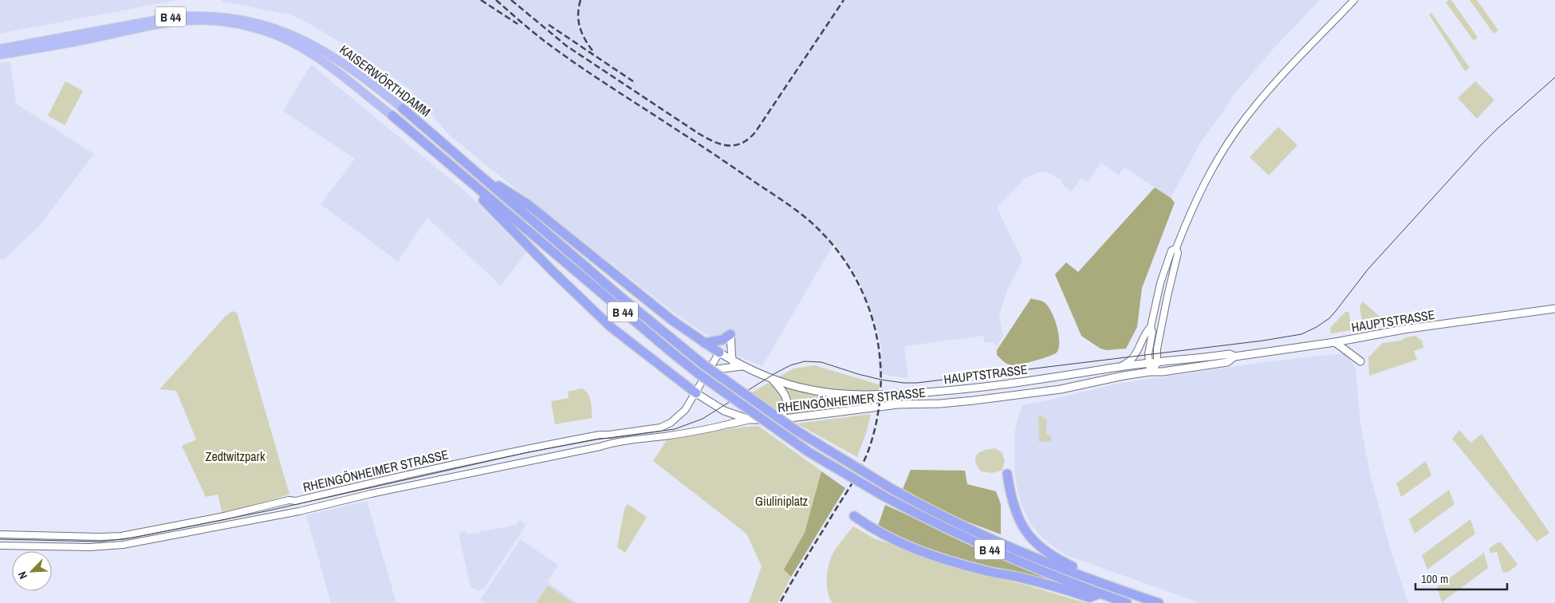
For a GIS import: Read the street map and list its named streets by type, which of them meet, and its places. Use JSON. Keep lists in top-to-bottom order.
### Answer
{
  "streets": {
    "highway": ["B 44", "KAISERWÖRTHDAMM"],
    "main road": ["HAUPTSTRASSE", "RHEINGÖNHEIMER STRASSE"]
  },
  "crossings": [
    ["B 44", "KAISERWÖRTHDAMM"],
    ["B 44", "RHEINGÖNHEIMER STRASSE"],
    ["HAUPTSTRASSE", "RHEINGÖNHEIMER STRASSE"]
  ],
  "parks": ["Zedtwitzpark", "Giuliniplatz"],
  "scale_bar": "100 m",
  "north": "bottom left"
}
